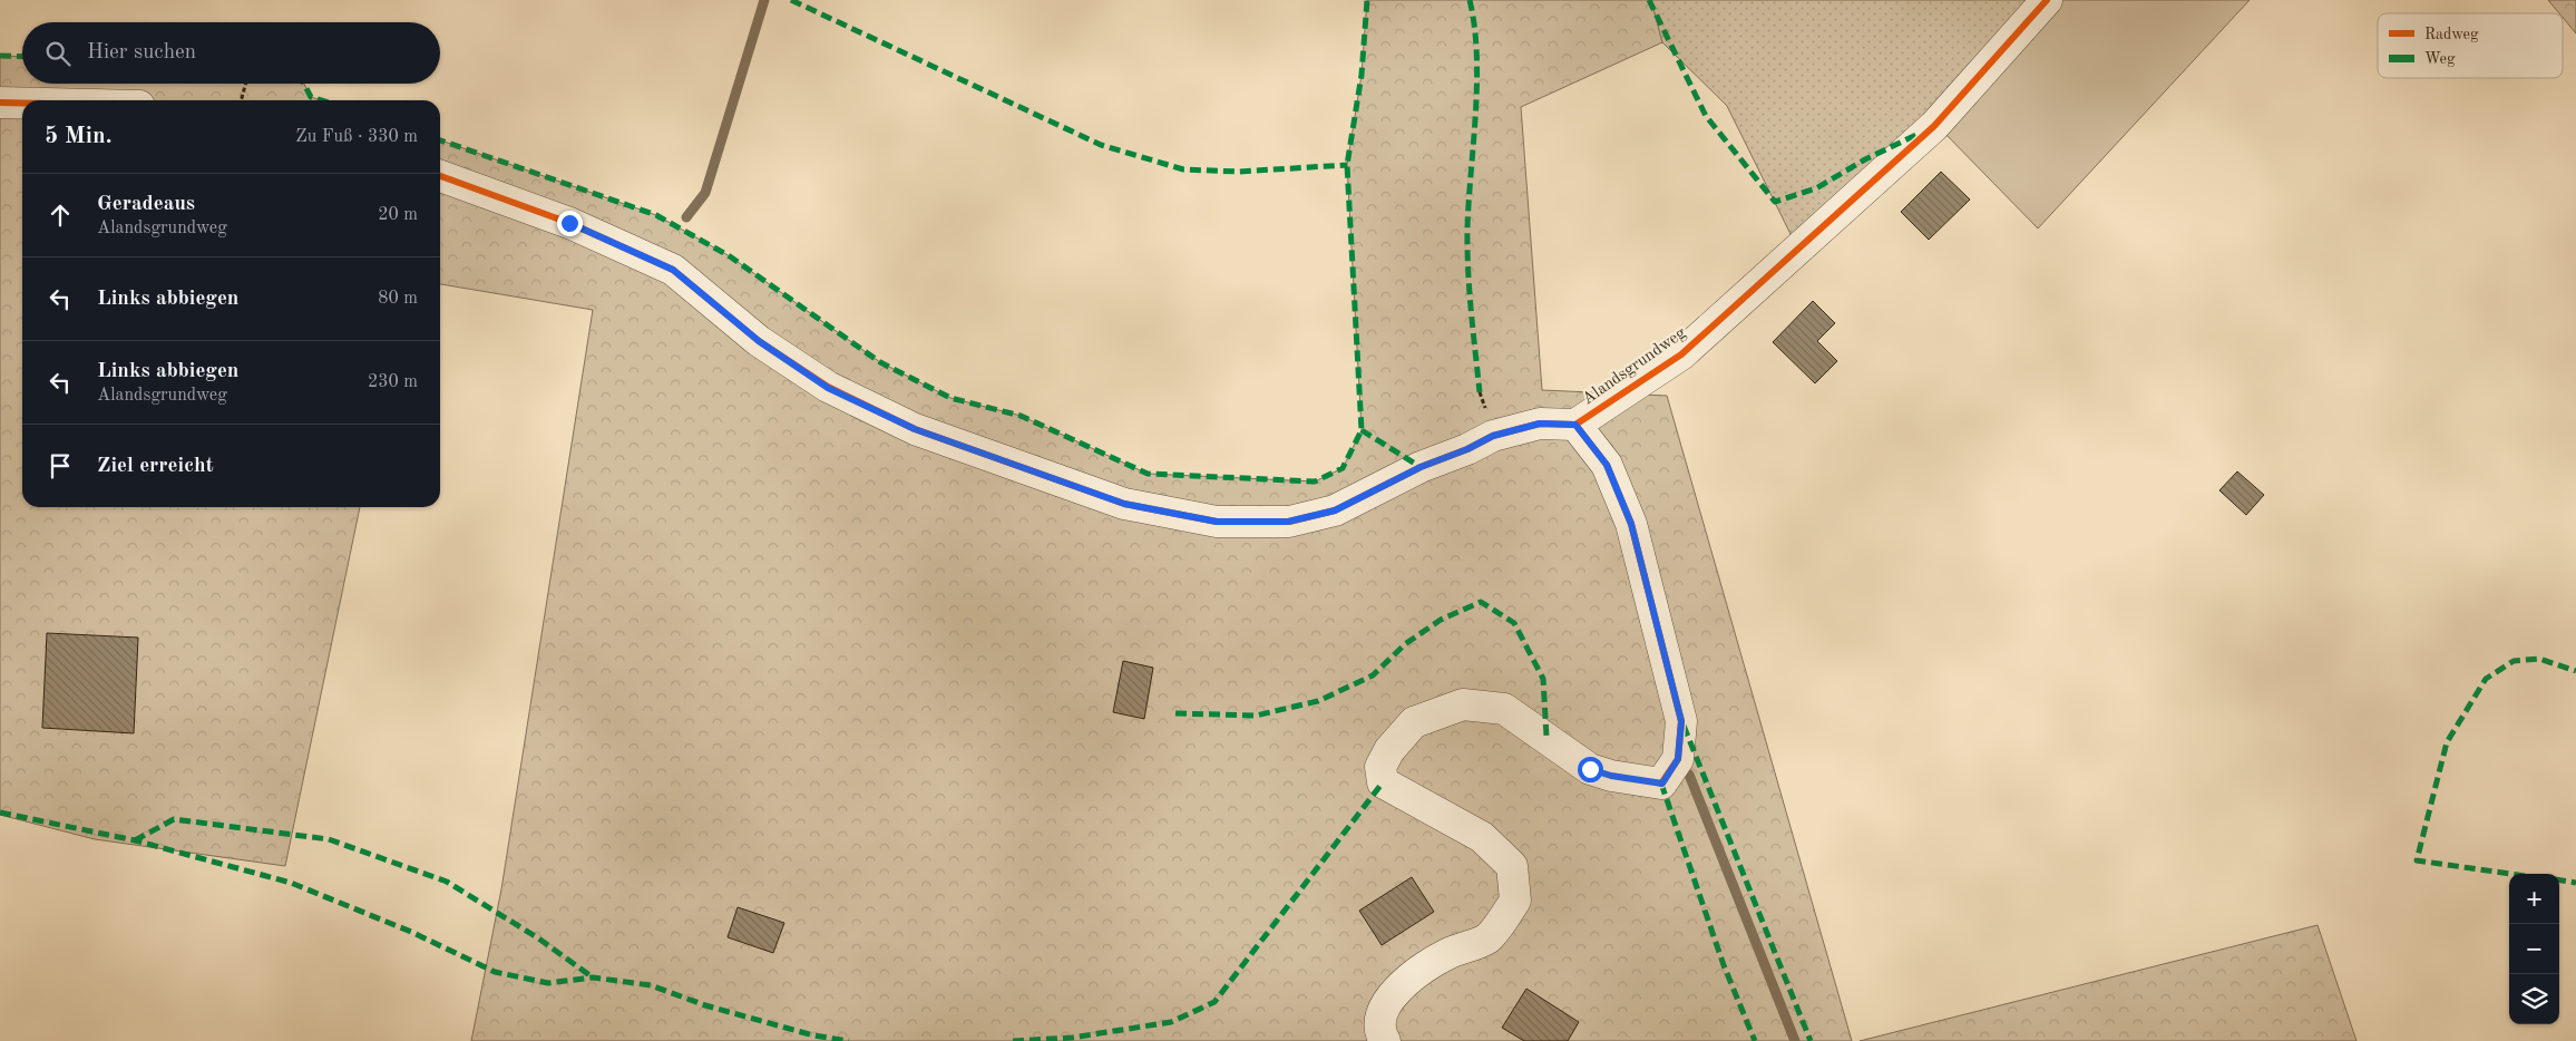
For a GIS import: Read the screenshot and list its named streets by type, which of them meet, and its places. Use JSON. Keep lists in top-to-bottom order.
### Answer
{
  "streets": {
    "street": ["Alandsgrundweg"]
  },
  "legend": ["Radweg", "Weg"],
  "page": {
    "search": "Hier suchen",
    "heading": ["5 Min.", "Zu Fuß · 330 m"],
    "list": [
      ["Geradeaus", "Alandsgrundweg", "20 m"],
      ["Links abbiegen", "80 m"],
      ["Links abbiegen", "Alandsgrundweg", "230 m"],
      "Ziel erreicht"
    ],
    "map_buttons": ["+", "−"]
  }
}
